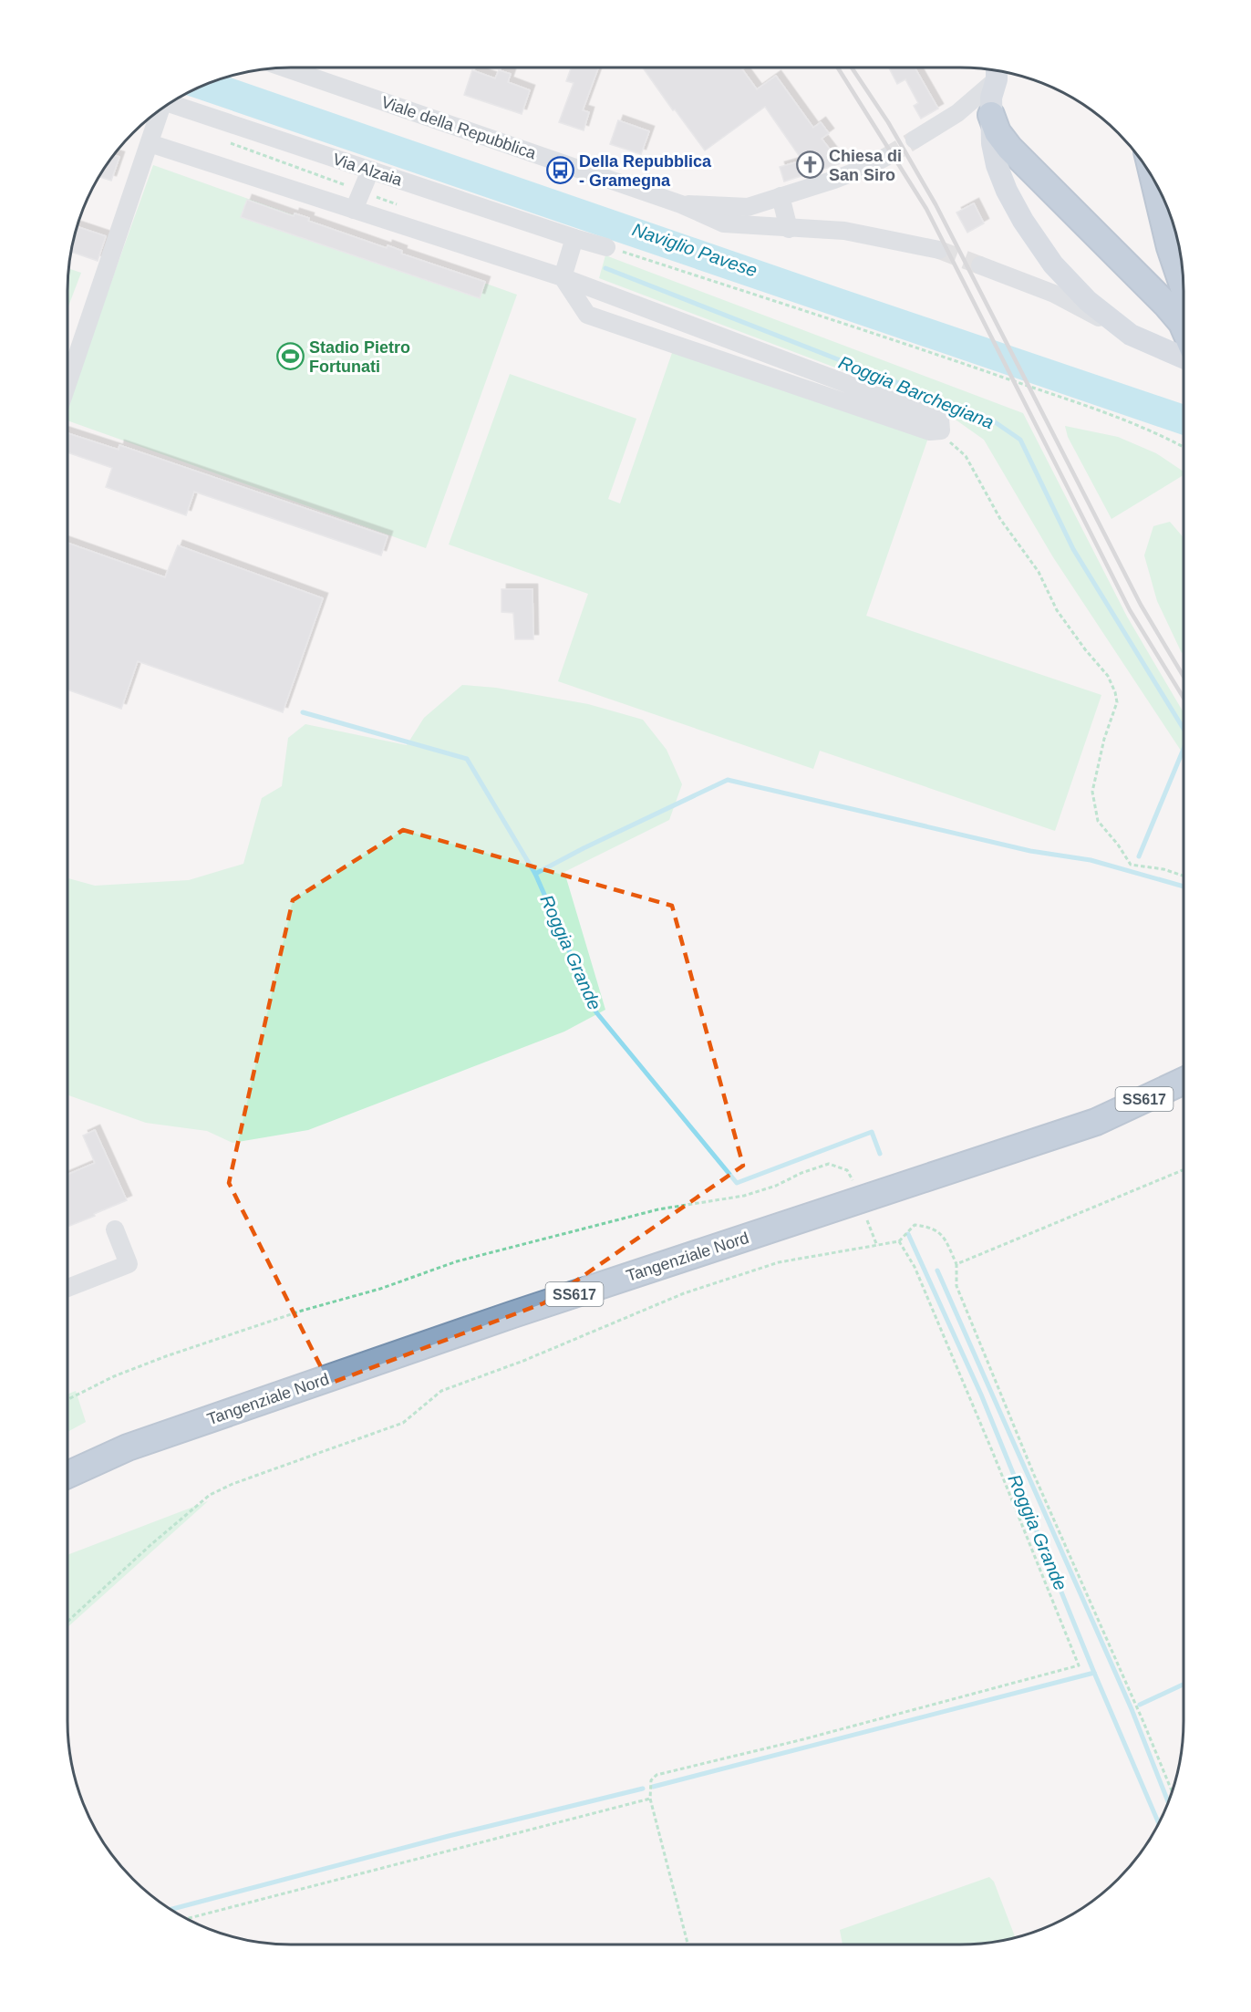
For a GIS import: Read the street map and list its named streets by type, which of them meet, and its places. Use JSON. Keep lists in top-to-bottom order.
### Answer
{
  "streets": {
    "highway": ["SS617", "Tangenziale Nord"],
    "street": ["Viale della Repubblica", "Via Alzaia"]
  },
  "water": ["Naviglio Pavese", "Roggia Barchegiana", "Roggia Grande"],
  "places": {
    "church": ["Chiesa di San Siro"],
    "bus stop": ["Della Repubblica - Gramegna"],
    "sports": ["Stadio Pietro Fortunati"]
  }
}
